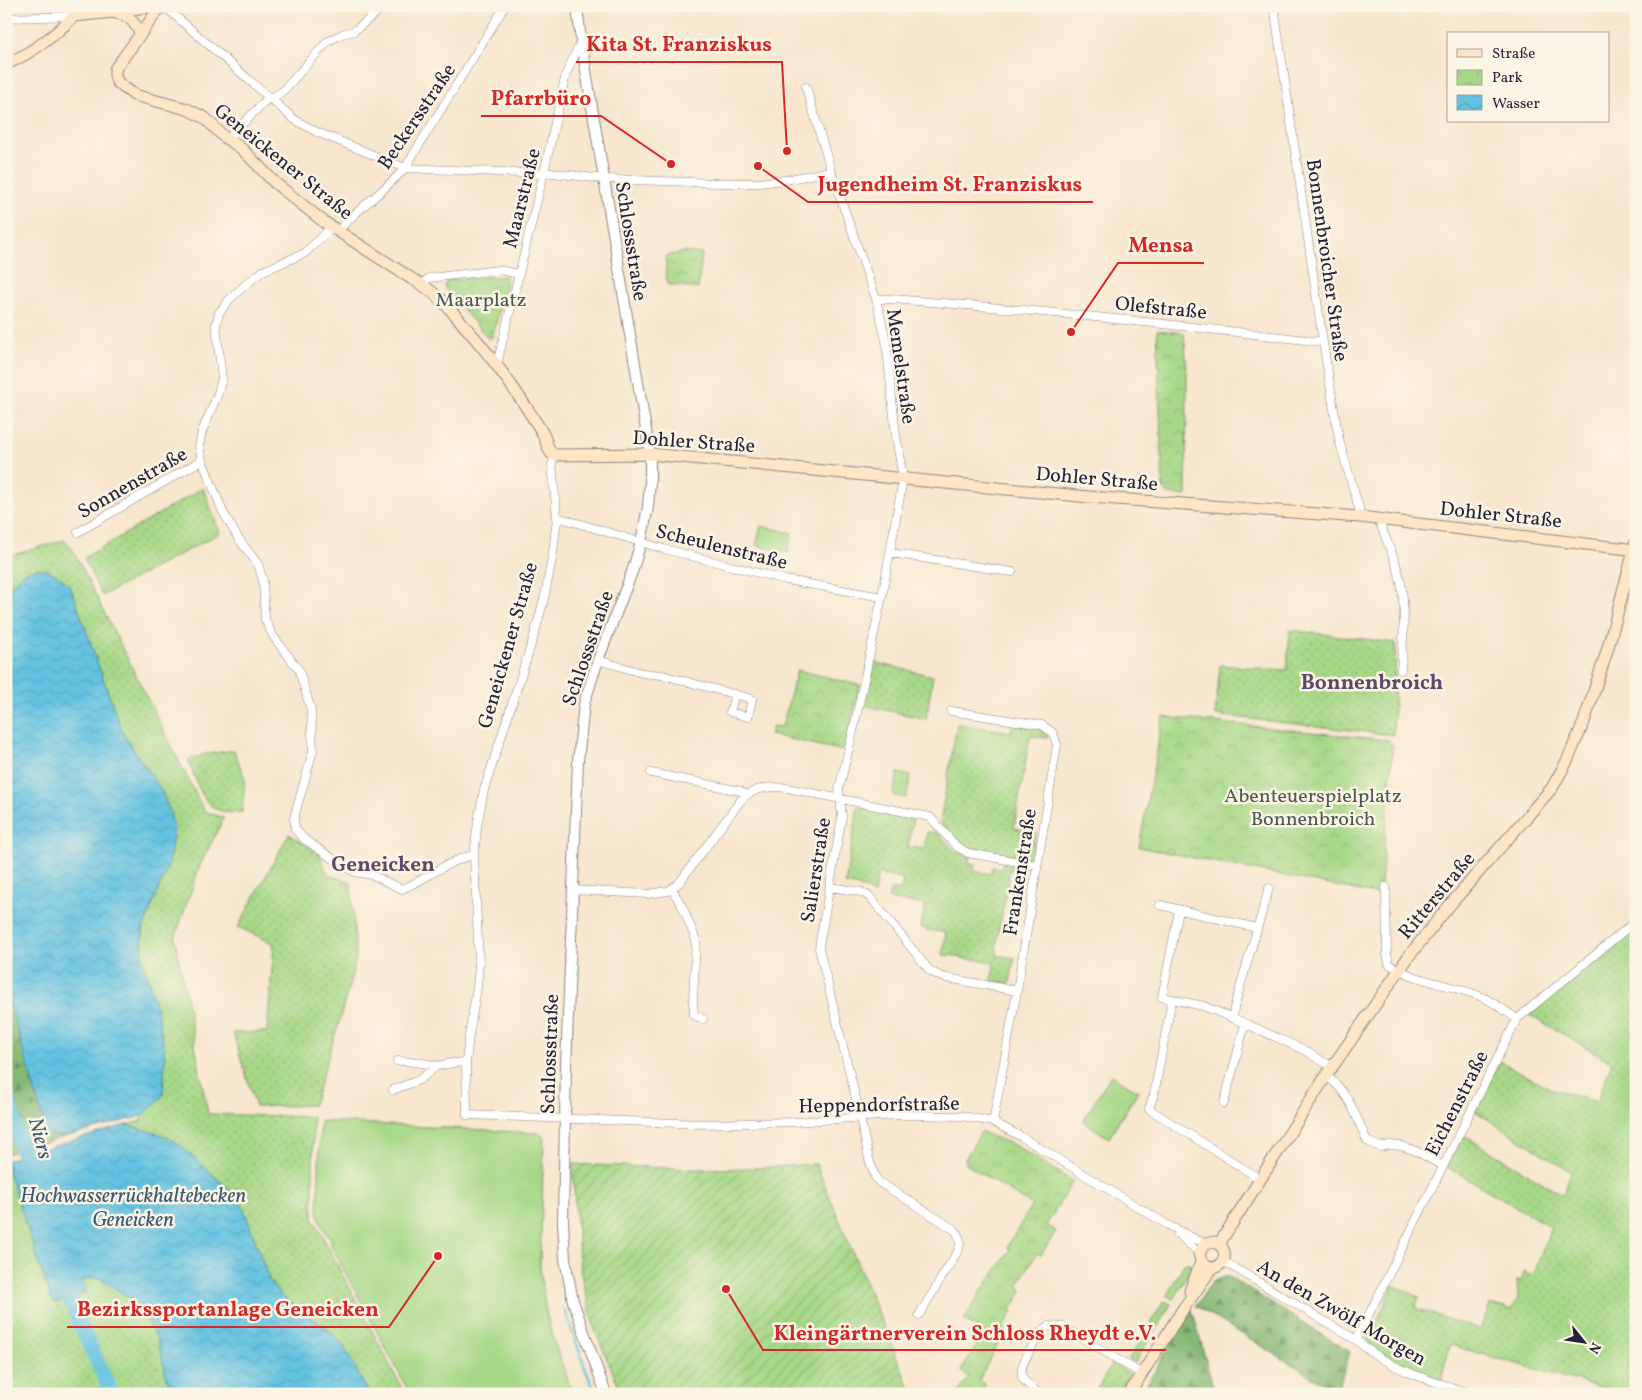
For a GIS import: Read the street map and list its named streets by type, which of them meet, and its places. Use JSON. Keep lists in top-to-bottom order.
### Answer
{
  "streets": {
    "main road": ["Geneickener Straße", "Dohler Straße", "Ritterstraße"],
    "street": [
      "Beckersstraße",
      "Maarstraße",
      "Schlossstraße",
      "Bonnenbroicher Straße",
      "Olefstraße",
      "Memelstraße",
      "Sonnenstraße",
      "Scheulenstraße",
      "Salierstraße",
      "Frankenstraße",
      "Eichenstraße",
      "Heppendorfstraße",
      "An den Zwölf Morgen"
    ]
  },
  "crossings": [
    ["Beckersstraße", "Geneickener Straße"],
    ["Beckersstraße", "Sonnenstraße"],
    ["Geneickener Straße", "Maarstraße"],
    ["Geneickener Straße", "Schlossstraße"],
    ["Geneickener Straße", "Dohler Straße"],
    ["Geneickener Straße", "Sonnenstraße"],
    ["Geneickener Straße", "Scheulenstraße"],
    ["Geneickener Straße", "Heppendorfstraße"],
    ["Maarstraße", "Schlossstraße"],
    ["Schlossstraße", "Dohler Straße"],
    ["Schlossstraße", "Scheulenstraße"],
    ["Schlossstraße", "Heppendorfstraße"],
    ["Bonnenbroicher Straße", "Olefstraße"],
    ["Bonnenbroicher Straße", "Dohler Straße"],
    ["Olefstraße", "Memelstraße"],
    ["Memelstraße", "Dohler Straße"],
    ["Memelstraße", "Scheulenstraße"],
    ["Memelstraße", "Salierstraße"],
    ["Dohler Straße", "Ritterstraße"],
    ["Scheulenstraße", "Salierstraße"],
    ["Salierstraße", "Heppendorfstraße"],
    ["Frankenstraße", "Heppendorfstraße"],
    ["Ritterstraße", "Heppendorfstraße"],
    ["Ritterstraße", "An den Zwölf Morgen"],
    ["Eichenstraße", "An den Zwölf Morgen"],
    ["Heppendorfstraße", "An den Zwölf Morgen"]
  ],
  "districts": ["Bonnenbroich", "Geneicken"],
  "water": ["Niers", "Hochwasserrückhaltebecken Geneicken"],
  "parks": ["Maarplatz", "Abenteuerspielplatz Bonnenbroich"],
  "places": [
    "Kita St. Franziskus",
    "Pfarrbüro",
    "Jugendheim St. Franziskus",
    "Mensa",
    "Bezirkssportanlage Geneicken",
    "Kleingärtnerverein Schloss Rheydt e.V."
  ],
  "legend": ["Straße", "Park", "Wasser"],
  "north": "bottom right"
}
